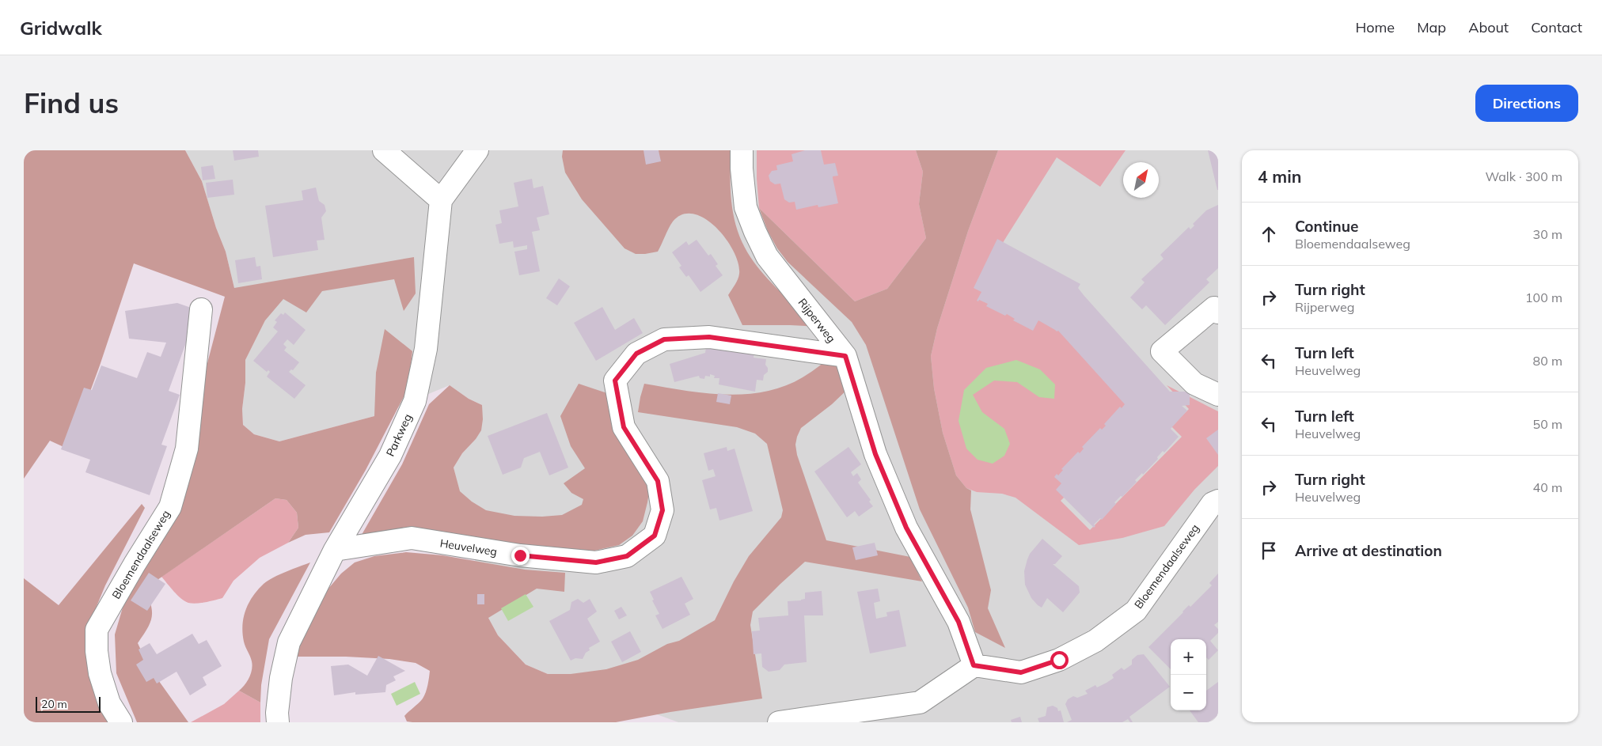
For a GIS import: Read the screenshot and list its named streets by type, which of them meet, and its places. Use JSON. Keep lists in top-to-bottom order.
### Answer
{
  "streets": {
    "street": [
      "Rijperweg",
      "Parkweg",
      "Heuvelweg",
      "Bloemendaalseweg"
    ]
  },
  "crossings": [
    ["Rijperweg", "Heuvelweg"],
    ["Rijperweg", "Bloemendaalseweg"],
    ["Parkweg", "Heuvelweg"]
  ],
  "scale_bar": "20 m",
  "north": "top right",
  "page": {
    "header": "Gridwalk",
    "nav": [
      "Home",
      "Map",
      "About",
      "Contact"
    ],
    "buttons": "Directions",
    "title": "Find us",
    "heading": ["4 min", "Walk · 300 m"],
    "list": [
      ["Continue", "Bloemendaalseweg", "30 m"],
      ["Turn right", "Rijperweg", "100 m"],
      ["Turn left", "Heuvelweg", "80 m"],
      ["Turn left", "Heuvelweg", "50 m"],
      ["Turn right", "Heuvelweg", "40 m"],
      "Arrive at destination"
    ],
    "map_buttons": ["+", "−"],
    "scale": "20 m"
  }
}
